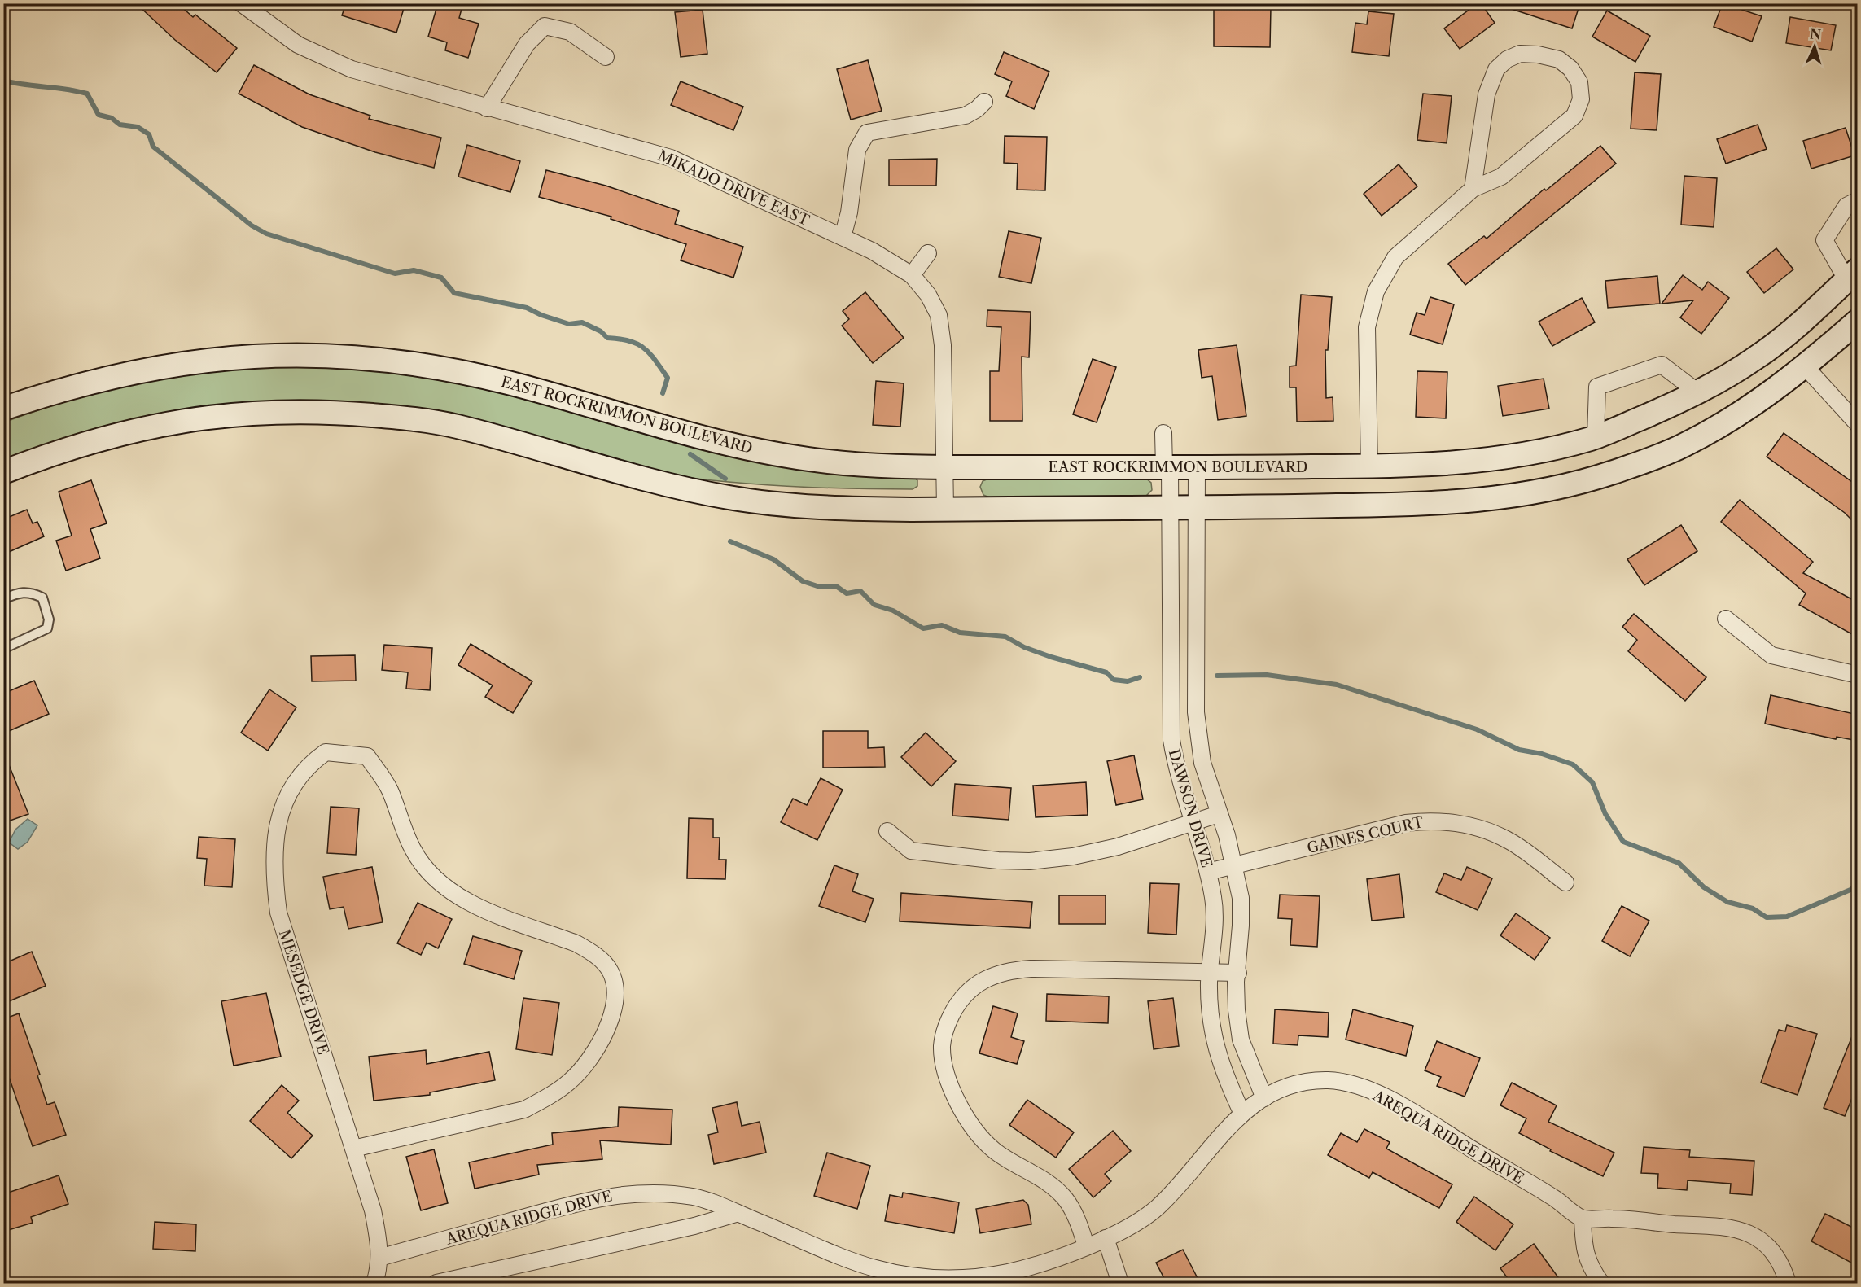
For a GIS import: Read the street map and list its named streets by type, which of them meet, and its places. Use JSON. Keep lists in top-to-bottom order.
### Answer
{
  "streets": {
    "main road": ["EAST ROCKRIMMON BOULEVARD"],
    "street": [
      "MIKADO DRIVE EAST",
      "DAWSON DRIVE",
      "GAINES COURT",
      "MESEDGE DRIVE",
      "AREQUA RIDGE DRIVE"
    ]
  },
  "crossings": [
    ["MIKADO DRIVE EAST", "EAST ROCKRIMMON BOULEVARD"],
    ["EAST ROCKRIMMON BOULEVARD", "DAWSON DRIVE"],
    ["DAWSON DRIVE", "GAINES COURT"],
    ["DAWSON DRIVE", "AREQUA RIDGE DRIVE"],
    ["MESEDGE DRIVE", "AREQUA RIDGE DRIVE"]
  ],
  "north": "top"
}
